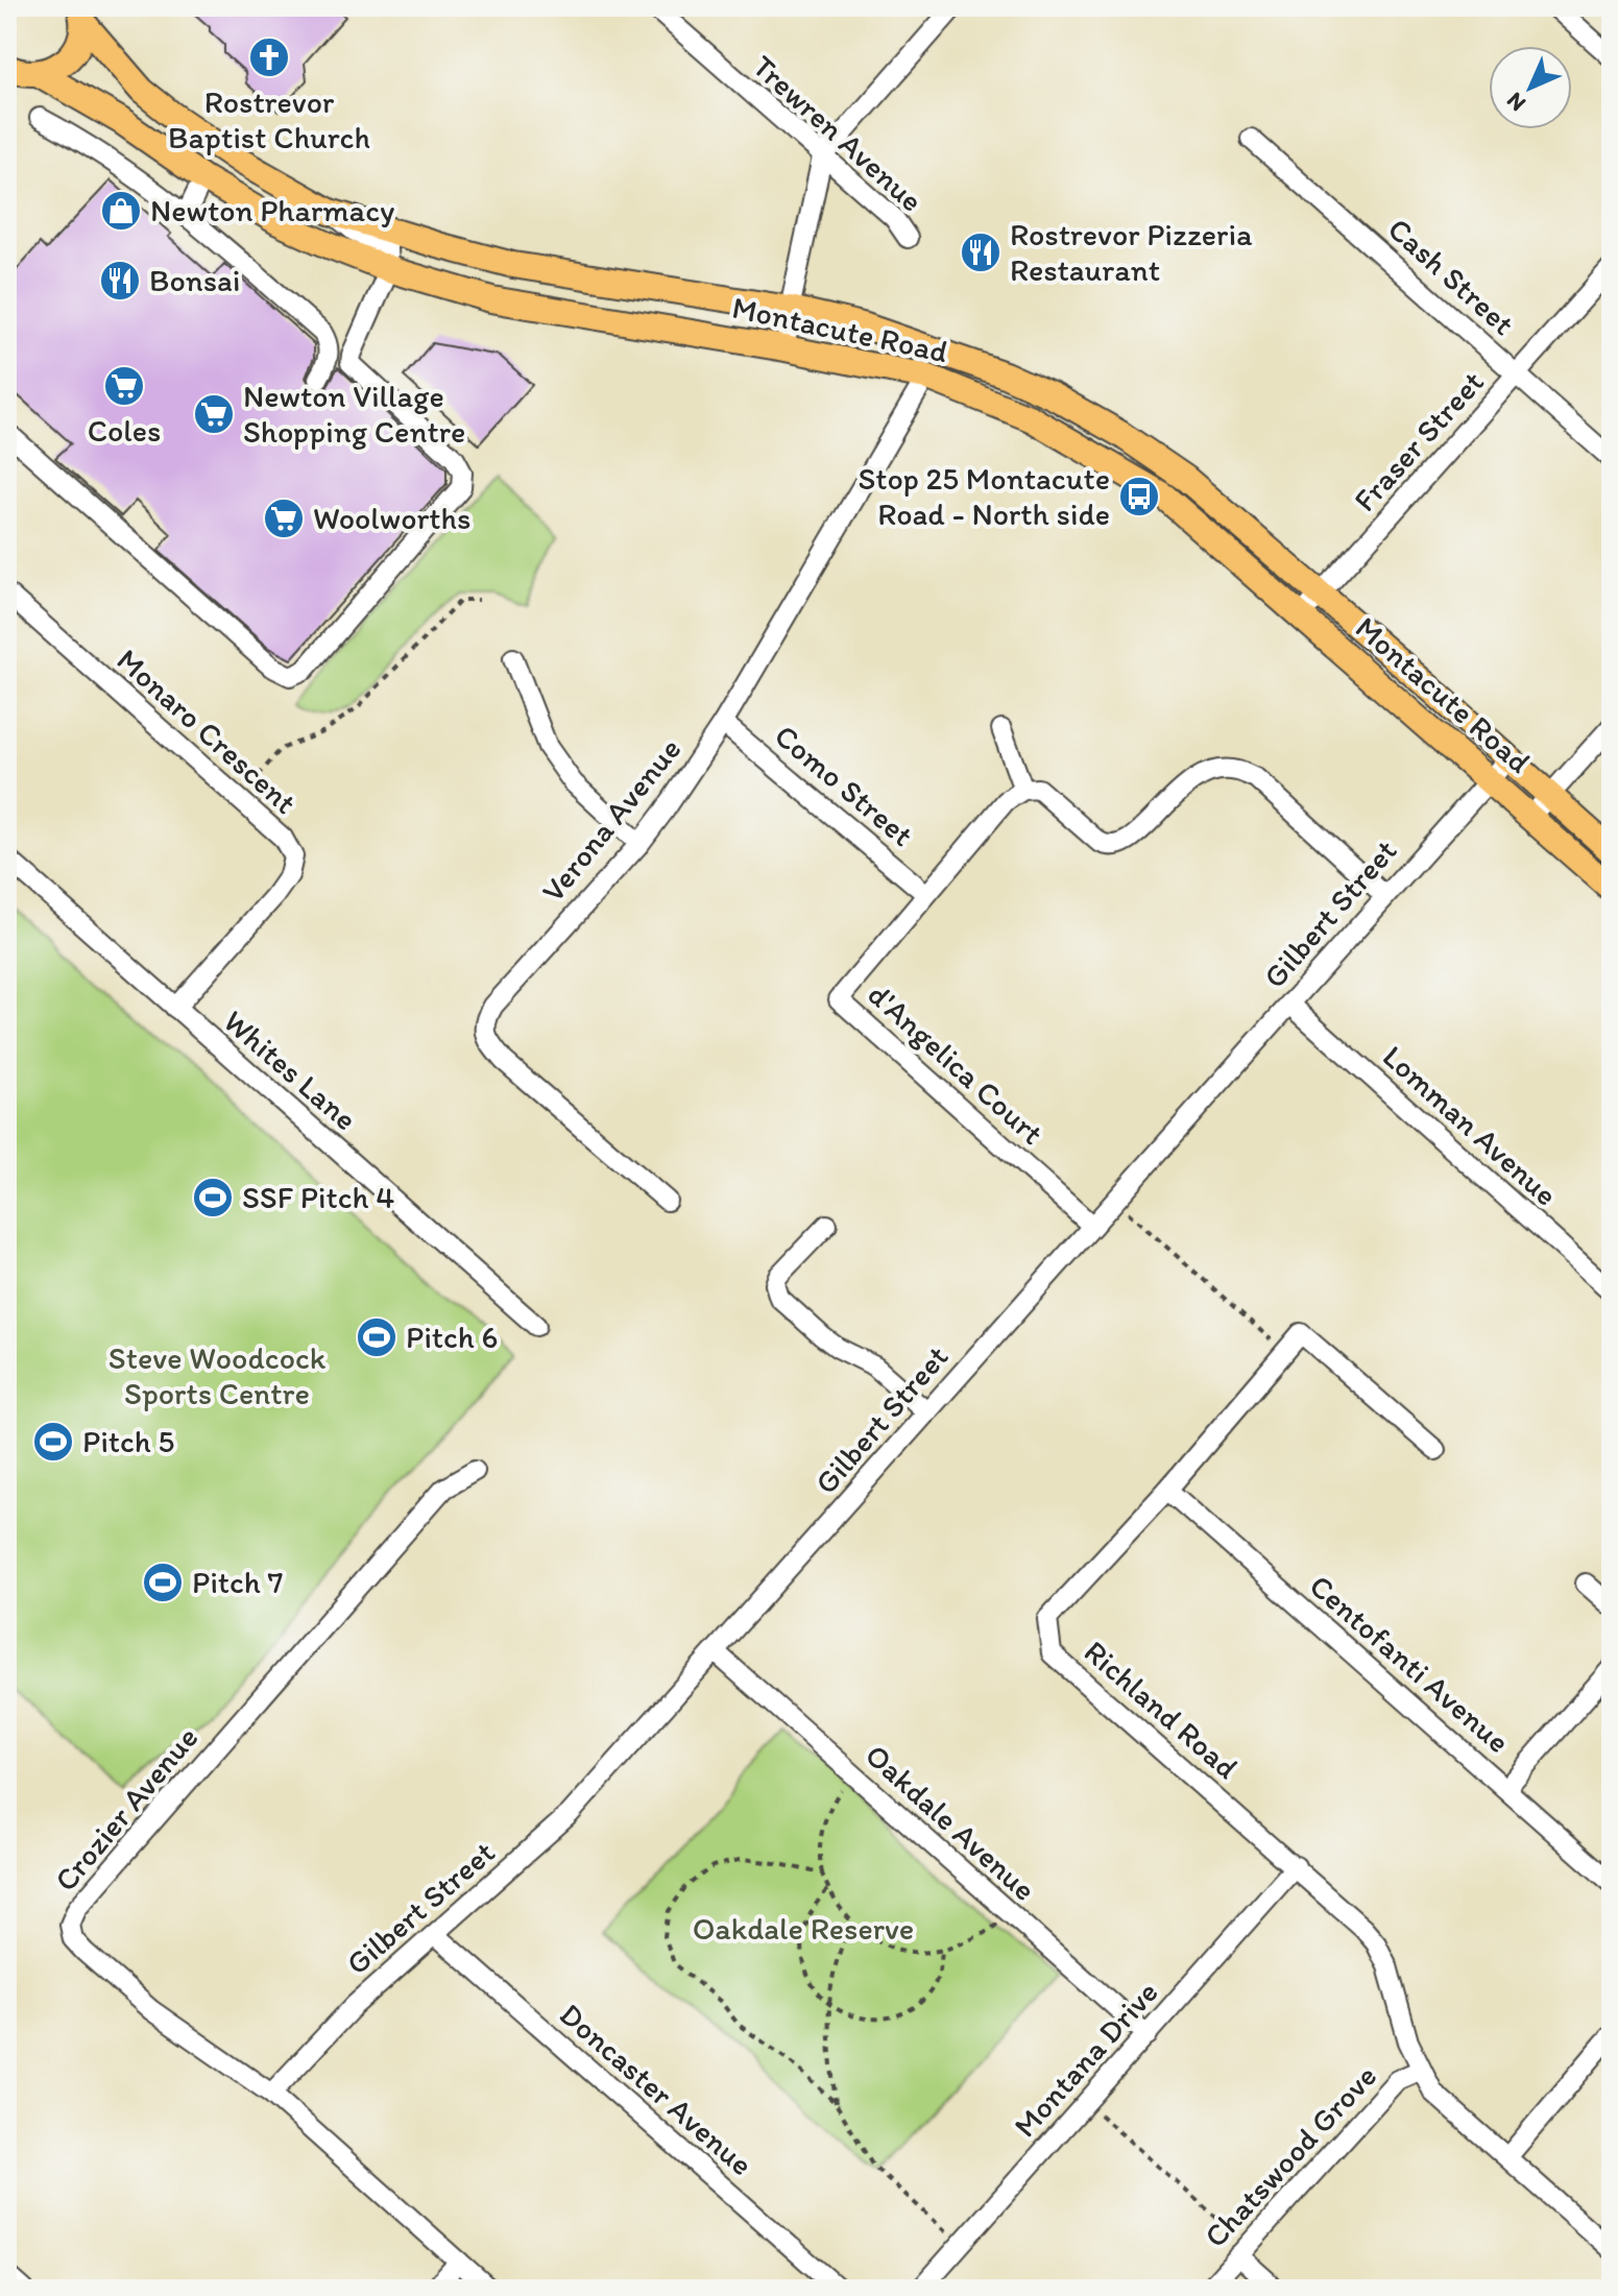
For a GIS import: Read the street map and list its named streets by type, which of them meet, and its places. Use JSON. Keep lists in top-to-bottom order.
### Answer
{
  "streets": {
    "main road": ["Montacute Road"],
    "street": [
      "Trewren Avenue",
      "Cash Street",
      "Fraser Street",
      "Monaro Crescent",
      "Como Street",
      "Verona Avenue",
      "Gilbert Street",
      "d'Angelica Court",
      "Whites Lane",
      "Lomman Avenue",
      "Centofanti Avenue",
      "Richland Road",
      "Crozier Avenue",
      "Oakdale Avenue",
      "Montana Drive",
      "Doncaster Avenue",
      "Chatswood Grove"
    ]
  },
  "crossings": [
    ["Cash Street", "Fraser Street"],
    ["Montacute Road", "Fraser Street"],
    ["Montacute Road", "Verona Avenue"],
    ["Montacute Road", "Gilbert Street"],
    ["Monaro Crescent", "Whites Lane"],
    ["Como Street", "Verona Avenue"],
    ["Como Street", "d'Angelica Court"],
    ["Gilbert Street", "d'Angelica Court"],
    ["Gilbert Street", "Lomman Avenue"],
    ["Gilbert Street", "Crozier Avenue"],
    ["Gilbert Street", "Oakdale Avenue"],
    ["Gilbert Street", "Doncaster Avenue"],
    ["Centofanti Avenue", "Richland Road"],
    ["Richland Road", "Montana Drive"],
    ["Richland Road", "Chatswood Grove"],
    ["Oakdale Avenue", "Montana Drive"]
  ],
  "parks": ["Steve Woodcock Sports Centre", "Oakdale Reserve"],
  "places": {
    "church": ["Rostrevor Baptist Church"],
    "shop": ["Newton Pharmacy"],
    "restaurant": ["Rostrevor Pizzeria Restaurant", "Bonsai"],
    "supermarket": ["Coles", "Newton Village Shopping Centre", "Woolworths"],
    "bus stop": ["Stop 25 Montacute Road - North side"],
    "sports": [
      "SSF Pitch 4",
      "Pitch 6",
      "Pitch 5",
      "Pitch 7"
    ]
  },
  "north": "bottom left"
}
